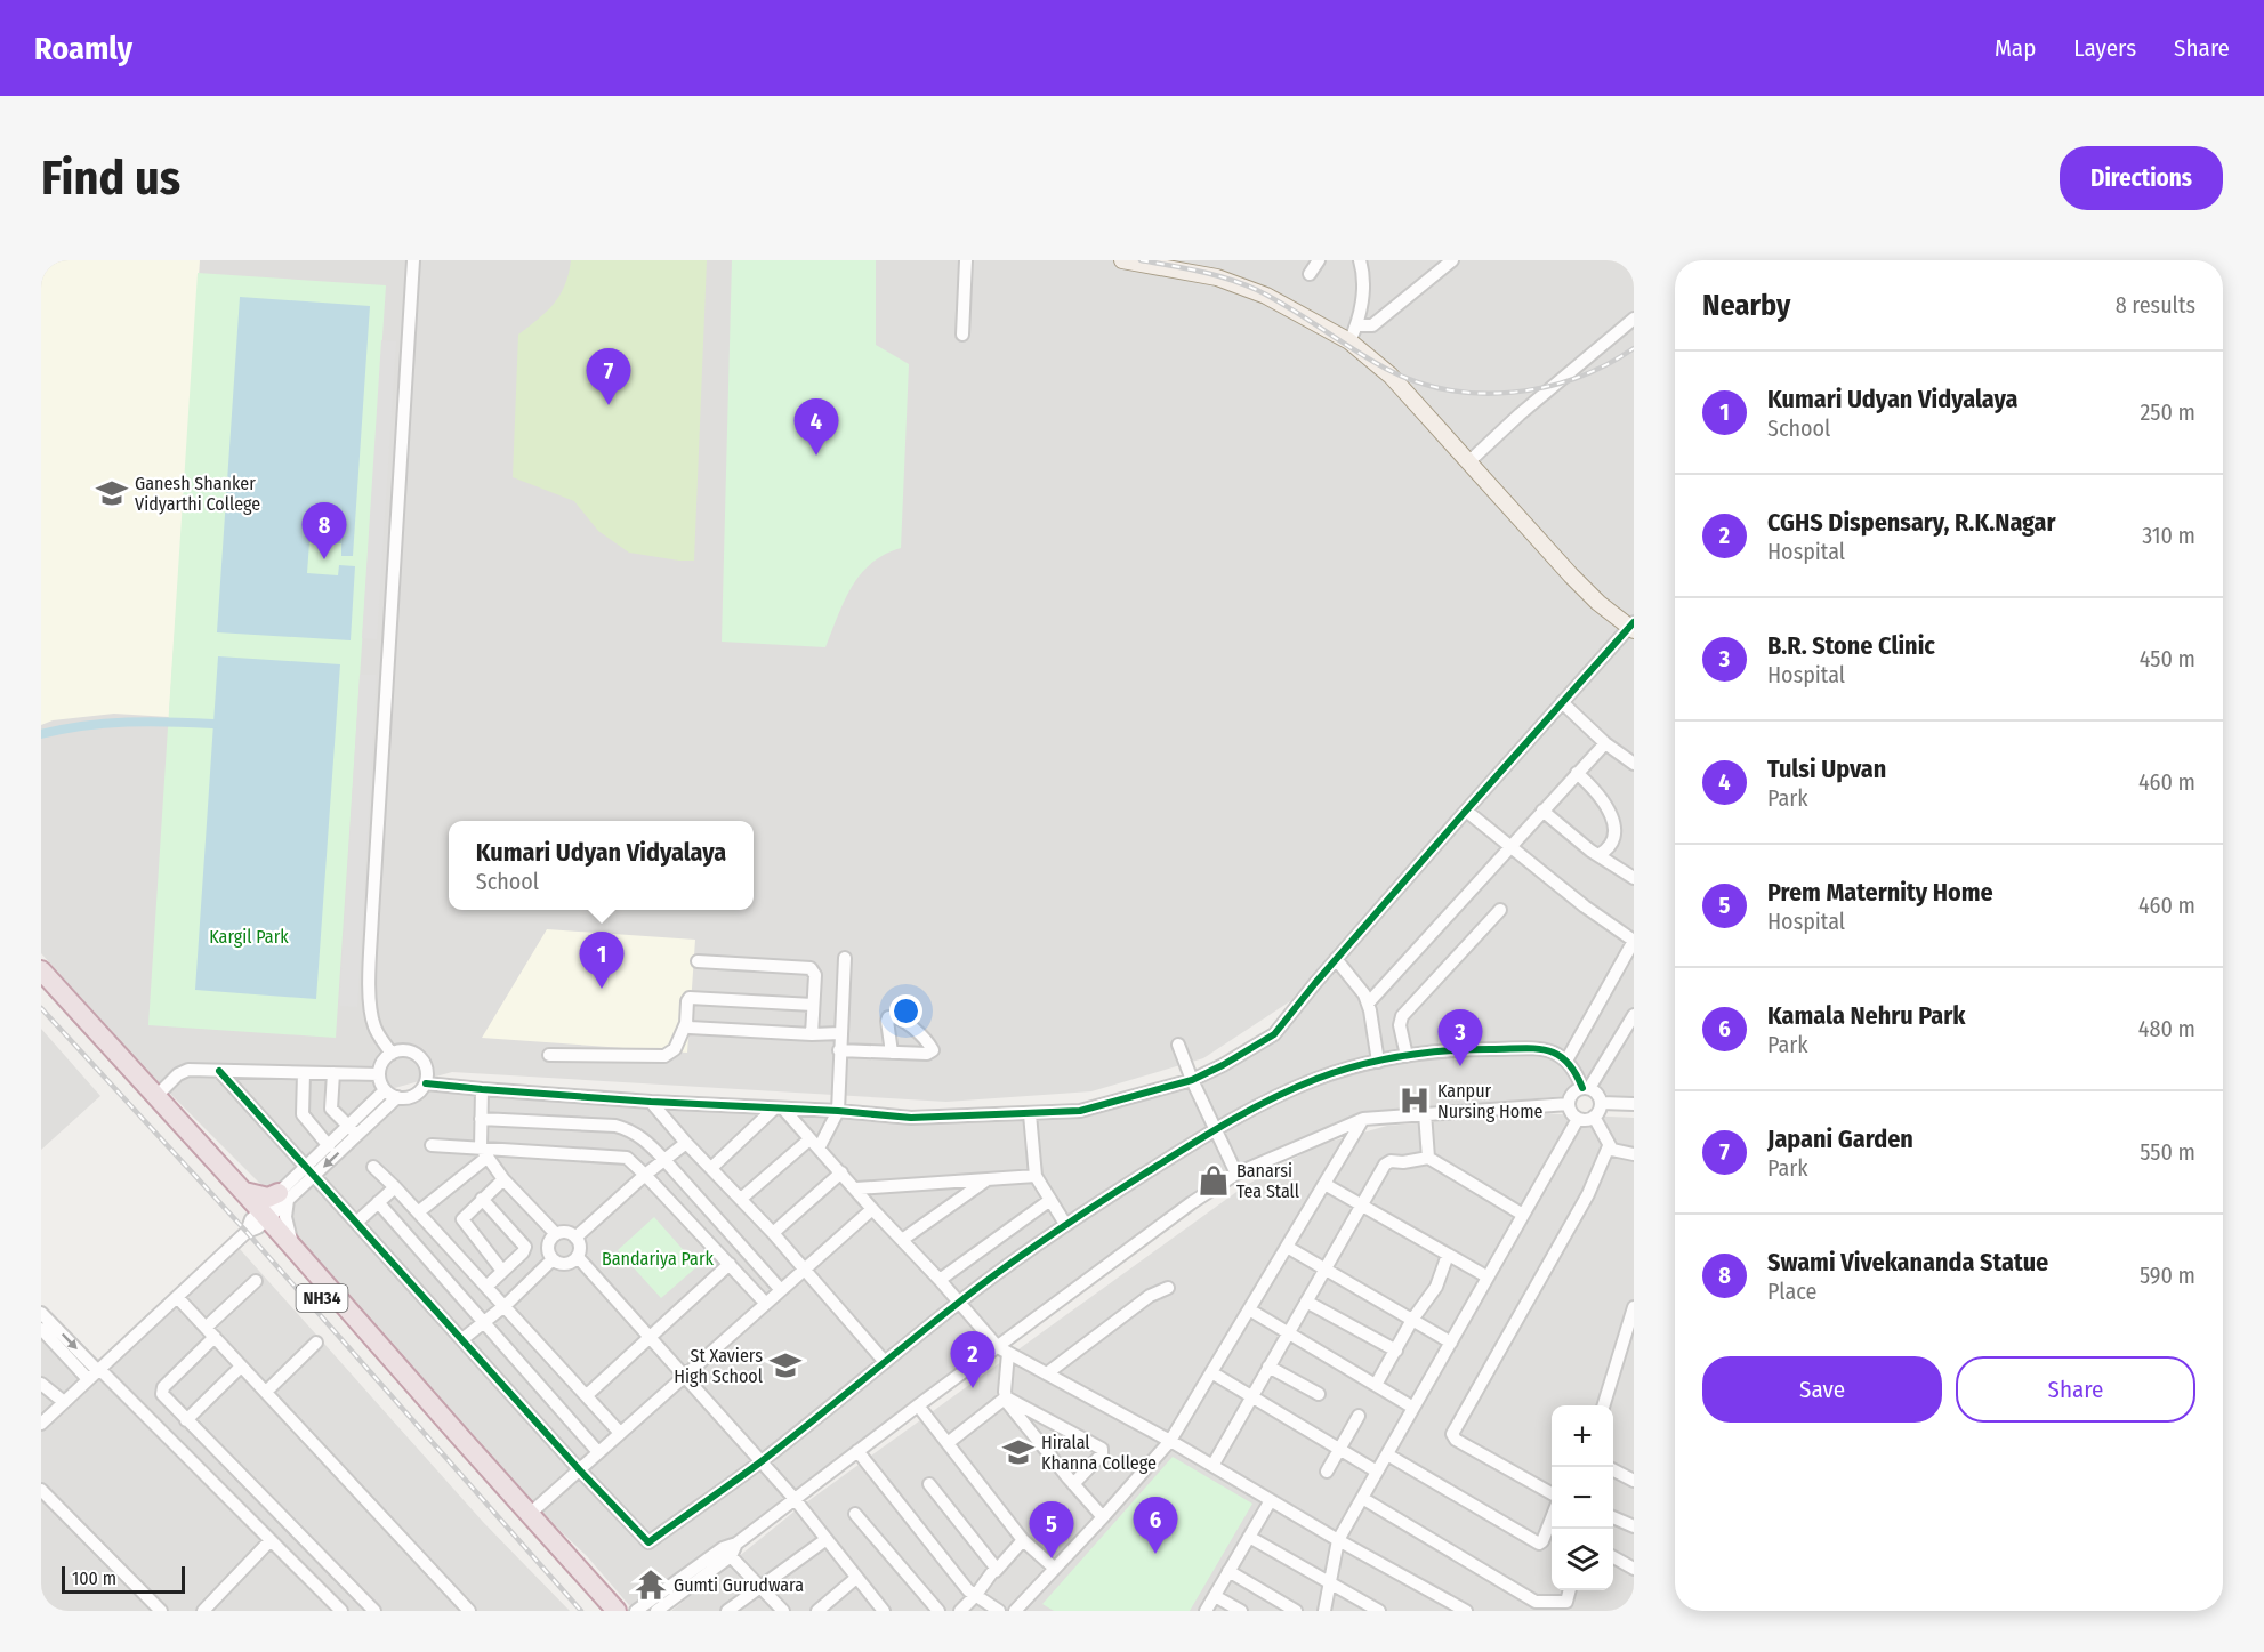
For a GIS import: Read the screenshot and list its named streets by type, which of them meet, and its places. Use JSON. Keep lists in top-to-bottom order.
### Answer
{
  "streets": {
    "highway": ["NH34"]
  },
  "parks": ["Kargil Park", "Bandariya Park"],
  "places": {
    "school or university": ["Ganesh Shanker Vidyarthi College", "St Xaviers High School", "Hiralal Khanna College"],
    "hospital": ["Kanpur Nursing Home"],
    "shop": ["Banarsi Tea Stall"],
    "temple": ["Gumti Gurudwara"]
  },
  "scale_bar": "100 m",
  "page": {
    "header": "Roamly",
    "nav": ["Map", "Layers", "Share"],
    "buttons": [
      "Directions",
      ["Save", "Share"]
    ],
    "title": "Find us",
    "heading": ["Nearby", "8 results"],
    "pins": [
      "7",
      "4",
      "8",
      "1",
      "3",
      "2",
      "6",
      "5"
    ],
    "list": [
      {
        "mark": "1",
        "name": "Kumari Udyan Vidyalaya",
        "note": "School",
        "value": "250 m"
      },
      {
        "mark": "2",
        "name": "CGHS Dispensary, R.K.Nagar",
        "note": "Hospital",
        "value": "310 m"
      },
      {
        "mark": "3",
        "name": "B.R. Stone Clinic",
        "note": "Hospital",
        "value": "450 m"
      },
      {
        "mark": "4",
        "name": "Tulsi Upvan",
        "note": "Park",
        "value": "460 m"
      },
      {
        "mark": "5",
        "name": "Prem Maternity Home",
        "note": "Hospital",
        "value": "460 m"
      },
      {
        "mark": "6",
        "name": "Kamala Nehru Park",
        "note": "Park",
        "value": "480 m"
      },
      {
        "mark": "7",
        "name": "Japani Garden",
        "note": "Park",
        "value": "550 m"
      },
      {
        "mark": "8",
        "name": "Swami Vivekananda Statue",
        "note": "Place",
        "value": "590 m"
      }
    ],
    "popup": ["Kumari Udyan Vidyalaya", "School"],
    "map_buttons": ["+", "−"],
    "scale": "100 m"
  }
}
